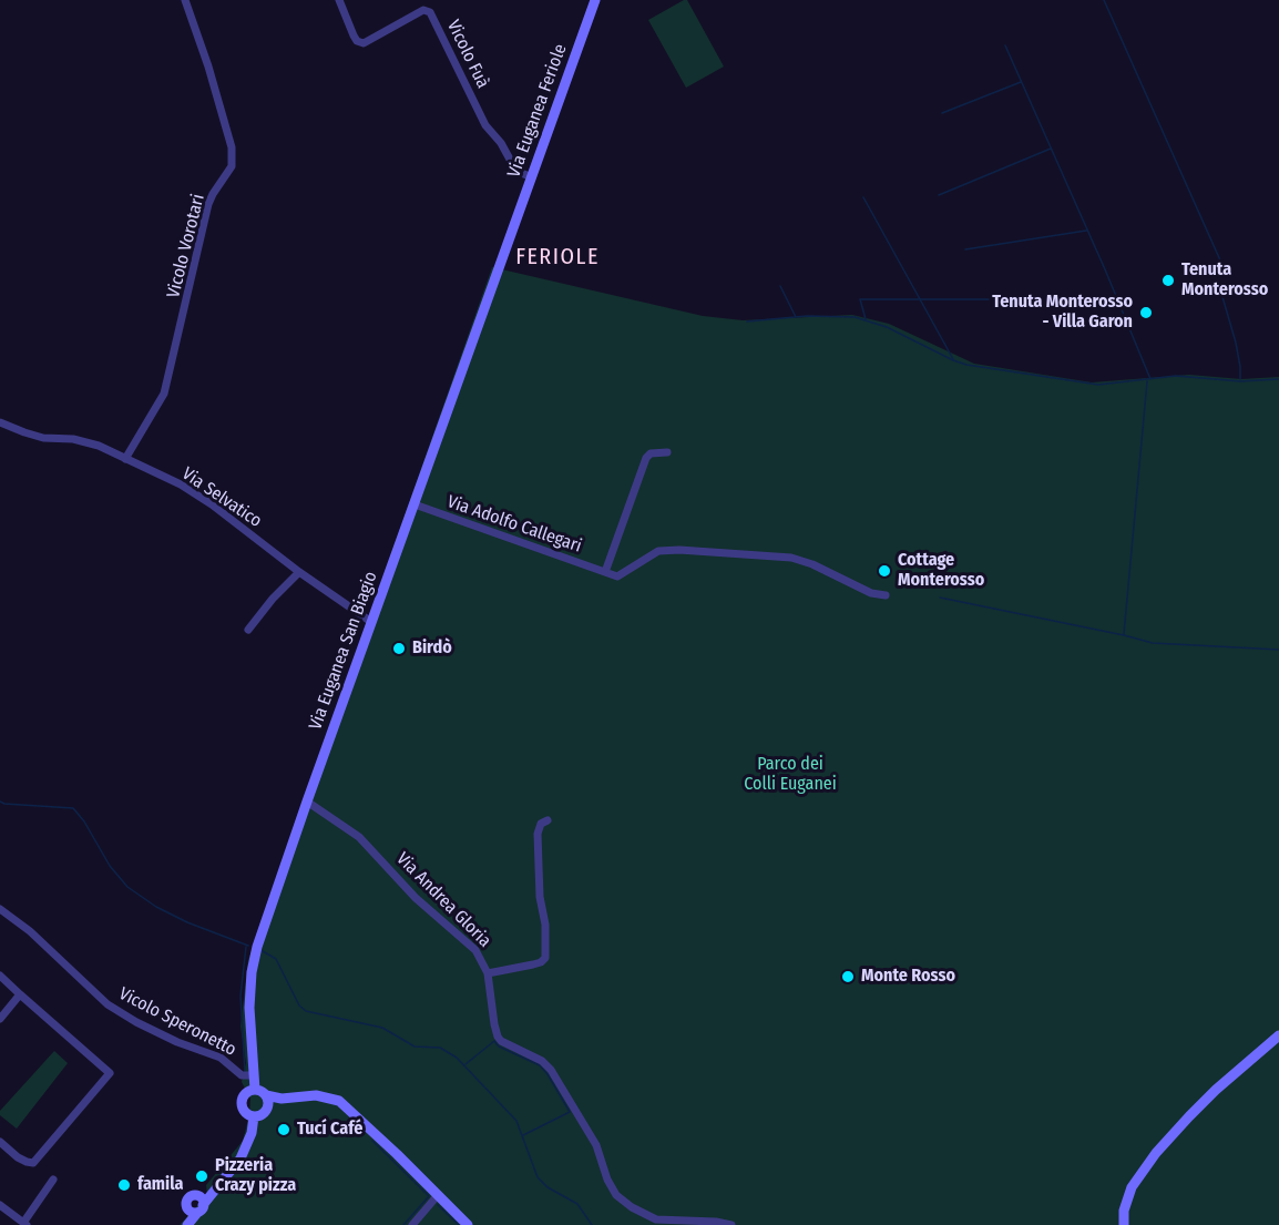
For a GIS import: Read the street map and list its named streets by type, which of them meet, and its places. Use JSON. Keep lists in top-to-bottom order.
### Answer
{
  "streets": {
    "main road": ["Via Euganea Feriole", "Via Euganea San Biagio"],
    "street": [
      "Vicolo Fuà",
      "Vicolo Vorotari",
      "Via Selvatico",
      "Via Adolfo Callegari",
      "Via Andrea Gloria",
      "Vicolo Speronetto"
    ]
  },
  "crossings": [
    ["Vicolo Fuà", "Via Euganea Feriole"],
    ["Via Euganea Feriole", "Via Euganea San Biagio"],
    ["Vicolo Vorotari", "Via Selvatico"],
    ["Via Selvatico", "Via Euganea San Biagio"],
    ["Via Adolfo Callegari", "Via Euganea San Biagio"],
    ["Via Euganea San Biagio", "Via Andrea Gloria"],
    ["Via Euganea San Biagio", "Vicolo Speronetto"]
  ],
  "districts": ["FERIOLE"],
  "parks": ["Parco dei Colli Euganei"],
  "places": [
    "Tenuta Monterosso",
    "Tenuta Monterosso - Villa Garon",
    "Cottage Monterosso",
    "Birdò",
    "Monte Rosso",
    "Tucí Café",
    "Pizzeria Crazy pizza",
    "famila"
  ]
}
